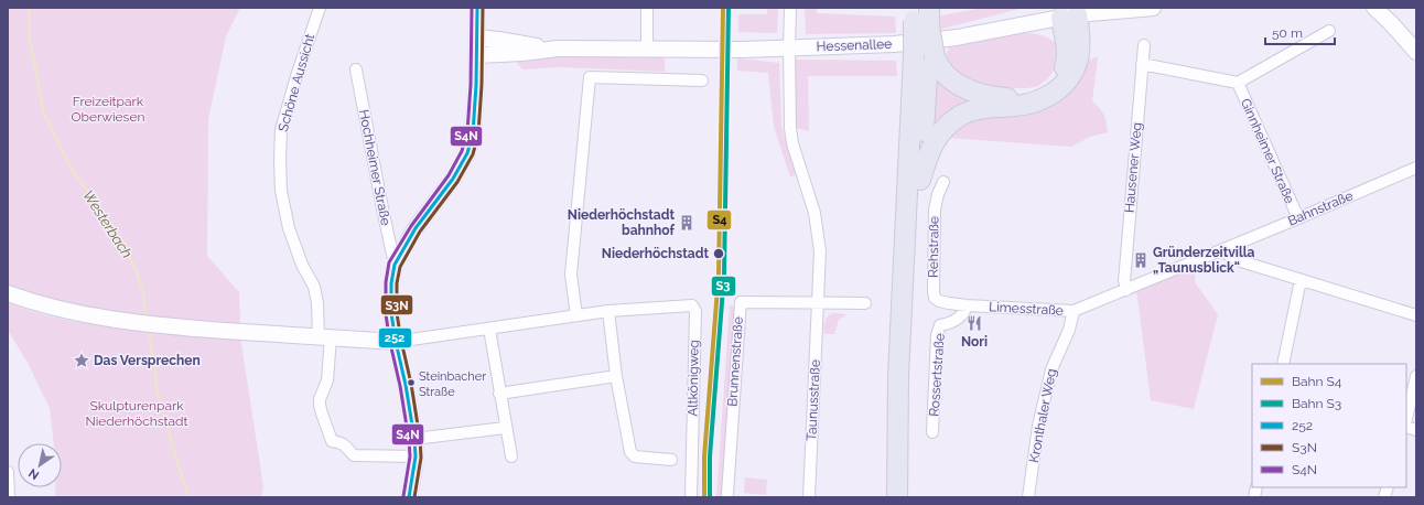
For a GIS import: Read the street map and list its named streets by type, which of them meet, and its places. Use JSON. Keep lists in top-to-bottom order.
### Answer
{
  "streets": {
    "main road": ["Hessenallee"],
    "street": [
      "Schöne Aussicht",
      "Ginnheimer Straße",
      "Hochheimer Straße",
      "Hausener Weg",
      "Bahnstraße",
      "Rehstraße",
      "Limesstraße",
      "Brunnenstraße",
      "Rossertstraße",
      "Altkönigweg",
      "Taunusstraße",
      "Kronthaler Weg"
    ]
  },
  "crossings": [
    ["Hessenallee", "Taunusstraße"],
    ["Ginnheimer Straße", "Hausener Weg"],
    ["Ginnheimer Straße", "Bahnstraße"],
    ["Hausener Weg", "Limesstraße"],
    ["Bahnstraße", "Limesstraße"],
    ["Rehstraße", "Limesstraße"],
    ["Limesstraße", "Rossertstraße"],
    ["Limesstraße", "Kronthaler Weg"],
    ["Brunnenstraße", "Taunusstraße"]
  ],
  "water": ["Westerbach"],
  "parks": ["Freizeitpark Oberwiesen", "Skulpturenpark Niederhöchstadt"],
  "places": {
    "building": ["Niederhöchstadt bahnhof", "Gründerzeitvilla „Taunusblick“"],
    "other": ["Niederhöchstadt", "Steinbacher Straße"],
    "restaurant": ["Nori"],
    "place": ["Das Versprechen"]
  },
  "lines": [
    "rail line S4",
    "rail line S3",
    "transit line 252",
    "transit line S3N",
    "transit line S4N"
  ],
  "legend": [
    "Bahn S4",
    "Bahn S3",
    "252",
    "S3N",
    "S4N"
  ],
  "scale_bar": "50 m",
  "north": "bottom left"
}
